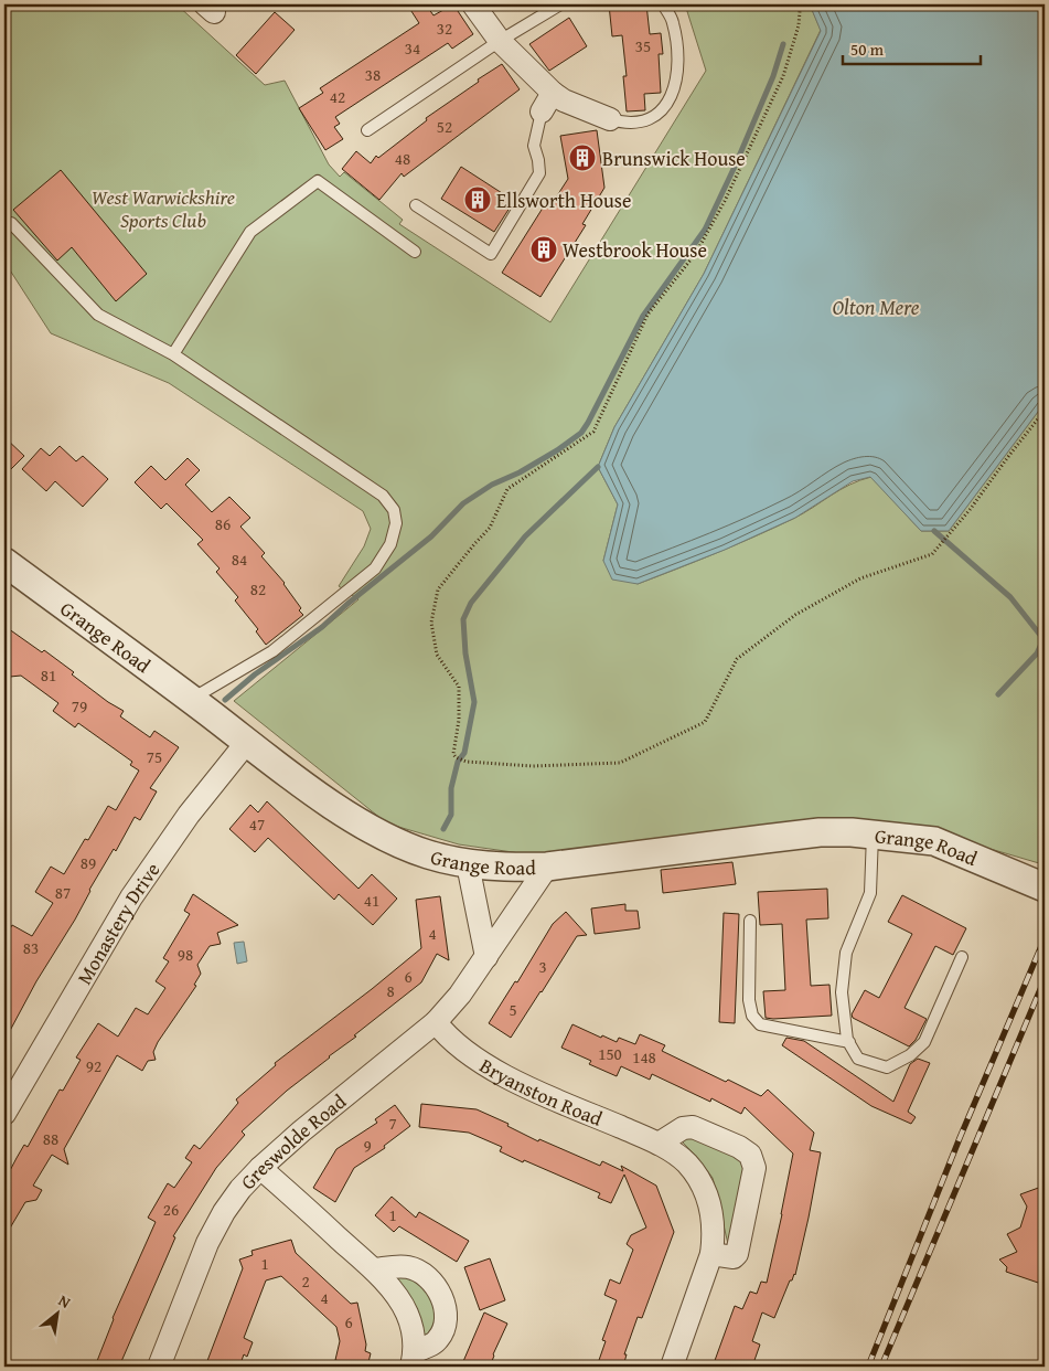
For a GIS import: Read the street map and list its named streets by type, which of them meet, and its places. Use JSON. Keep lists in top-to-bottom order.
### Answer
{
  "streets": {
    "street": [
      "Grange Road",
      "Monastery Drive",
      "Bryanston Road",
      "Greswolde Road"
    ]
  },
  "crossings": [
    ["Grange Road", "Monastery Drive"],
    ["Grange Road", "Greswolde Road"],
    ["Bryanston Road", "Greswolde Road"]
  ],
  "water": ["Olton Mere"],
  "parks": ["West Warwickshire Sports Club"],
  "places": {
    "building": ["Brunswick House", "Ellsworth House", "Westbrook House"]
  },
  "house_numbers": [
    "32",
    "35",
    "34",
    "38",
    "42",
    "52",
    "48",
    "86",
    "84",
    "82",
    "81",
    "79",
    "75",
    "47",
    "89",
    "87",
    "41",
    "4",
    "83",
    "98",
    "3",
    "6",
    "8",
    "5",
    "150",
    "148",
    "92",
    "7",
    "88",
    "9",
    "26",
    "1",
    "1",
    "2",
    "4",
    "6"
  ],
  "scale_bar": "50 m",
  "north": "top right"
}
